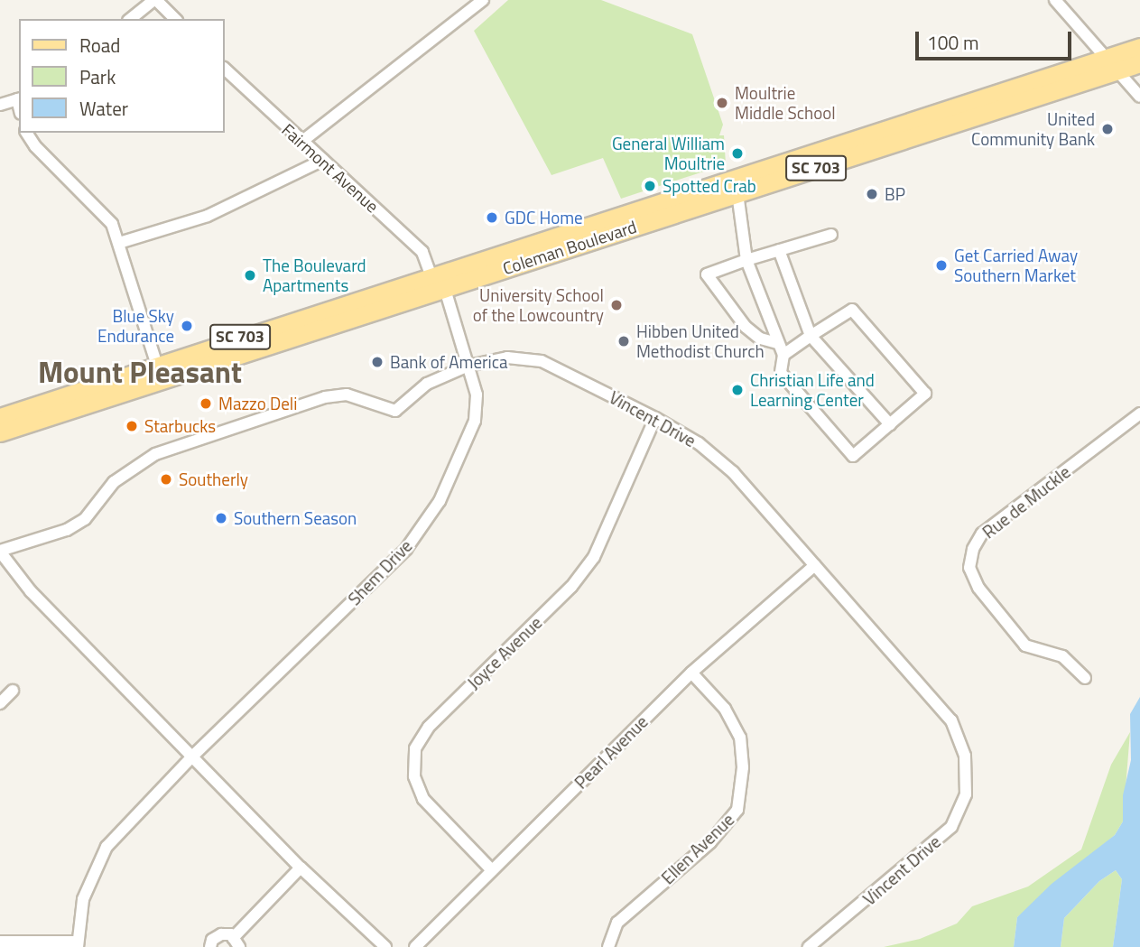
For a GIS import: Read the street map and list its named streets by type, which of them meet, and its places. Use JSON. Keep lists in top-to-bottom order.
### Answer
{
  "streets": {
    "main road": ["SC 703", "Coleman Boulevard"],
    "street": [
      "Fairmont Avenue",
      "Vincent Drive",
      "Rue de Muckle",
      "Shem Drive",
      "Joyce Avenue",
      "Pearl Avenue",
      "Ellen Avenue"
    ]
  },
  "crossings": [
    ["Fairmont Avenue", "Coleman Boulevard"],
    ["Fairmont Avenue", "Shem Drive"],
    ["Coleman Boulevard", "Shem Drive"],
    ["Vincent Drive", "Shem Drive"],
    ["Vincent Drive", "Joyce Avenue"],
    ["Vincent Drive", "Pearl Avenue"],
    ["Joyce Avenue", "Pearl Avenue"],
    ["Pearl Avenue", "Ellen Avenue"]
  ],
  "districts": ["Mount Pleasant"],
  "places": [
    "Moultrie Middle School",
    "United Community Bank",
    "General William Moultrie",
    "Spotted Crab",
    "BP",
    "GDC Home",
    "Get Carried Away Southern Market",
    "The Boulevard Apartments",
    "University School of the Lowcountry",
    "Blue Sky Endurance",
    "Hibben United Methodist Church",
    "Bank of America",
    "Christian Life and Learning Center",
    "Mazzo Deli",
    "Starbucks",
    "Southerly",
    "Southern Season"
  ],
  "legend": ["Road", "Park", "Water"],
  "scale_bar": "100 m"
}
